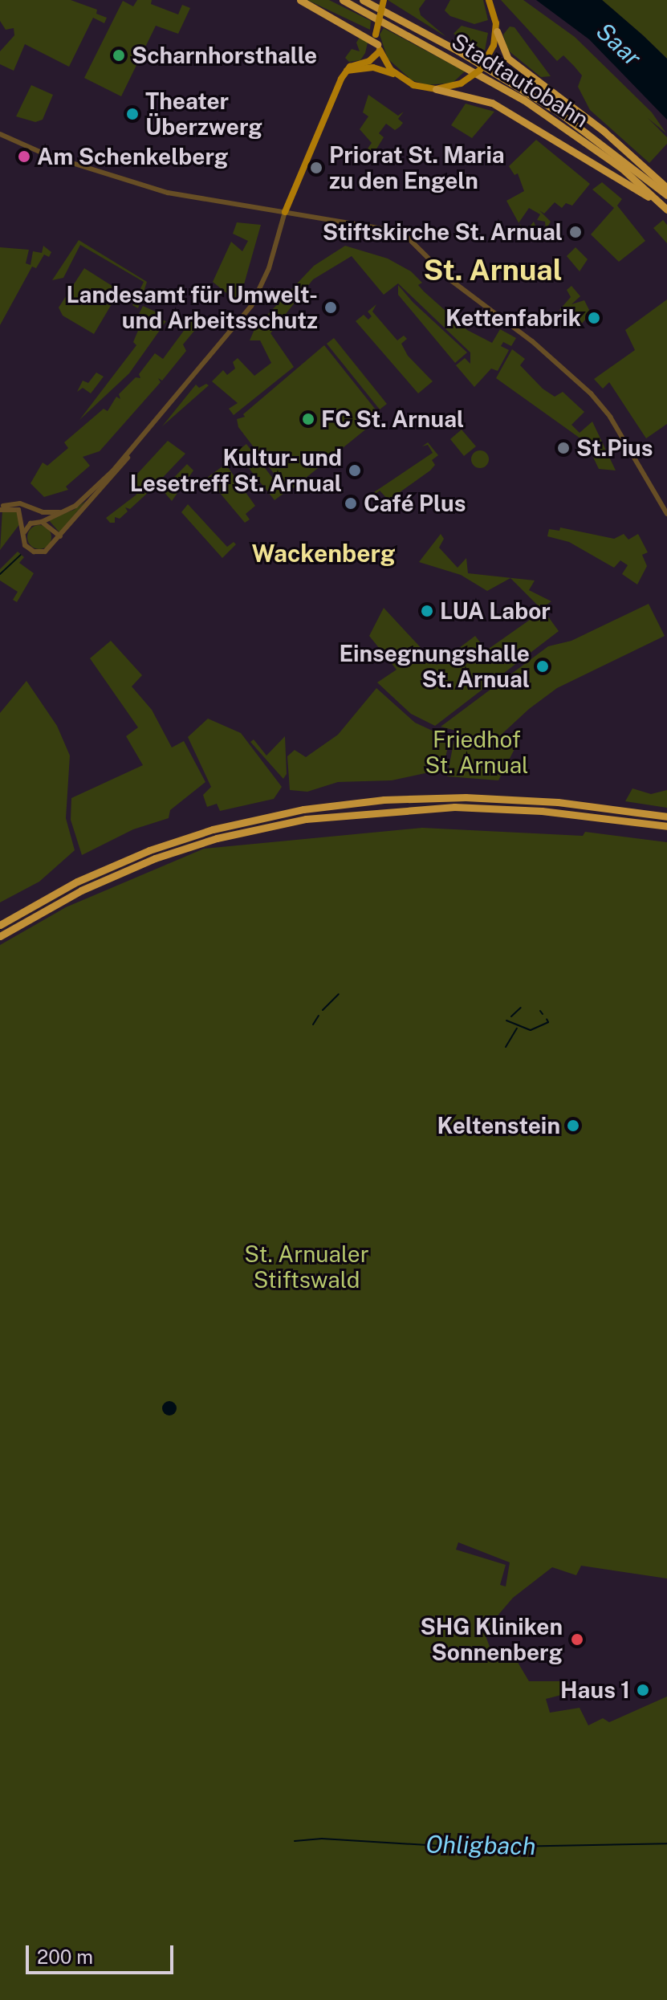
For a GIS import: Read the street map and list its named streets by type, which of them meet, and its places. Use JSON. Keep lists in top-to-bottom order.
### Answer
{
  "streets": {
    "highway": ["Stadtautobahn"]
  },
  "districts": ["St. Arnual", "Wackenberg"],
  "water": ["Saar", "Ohligbach"],
  "parks": ["Friedhof St. Arnual", "St. Arnualer Stiftswald"],
  "places": [
    "Scharnhorsthalle",
    "Theater Überzwerg",
    "Am Schenkelberg",
    "Priorat St. Maria zu den Engeln",
    "Stiftskirche St. Arnual",
    "Landesamt für Umwelt- und Arbeitsschutz",
    "Kettenfabrik",
    "FC St. Arnual",
    "St.Pius",
    "Kultur- und Lesetreff St. Arnual",
    "Café Plus",
    "LUA Labor",
    "Einsegnungshalle St. Arnual",
    "Keltenstein",
    "SHG Kliniken Sonnenberg",
    "Haus 1"
  ],
  "scale_bar": "200 m"
}
